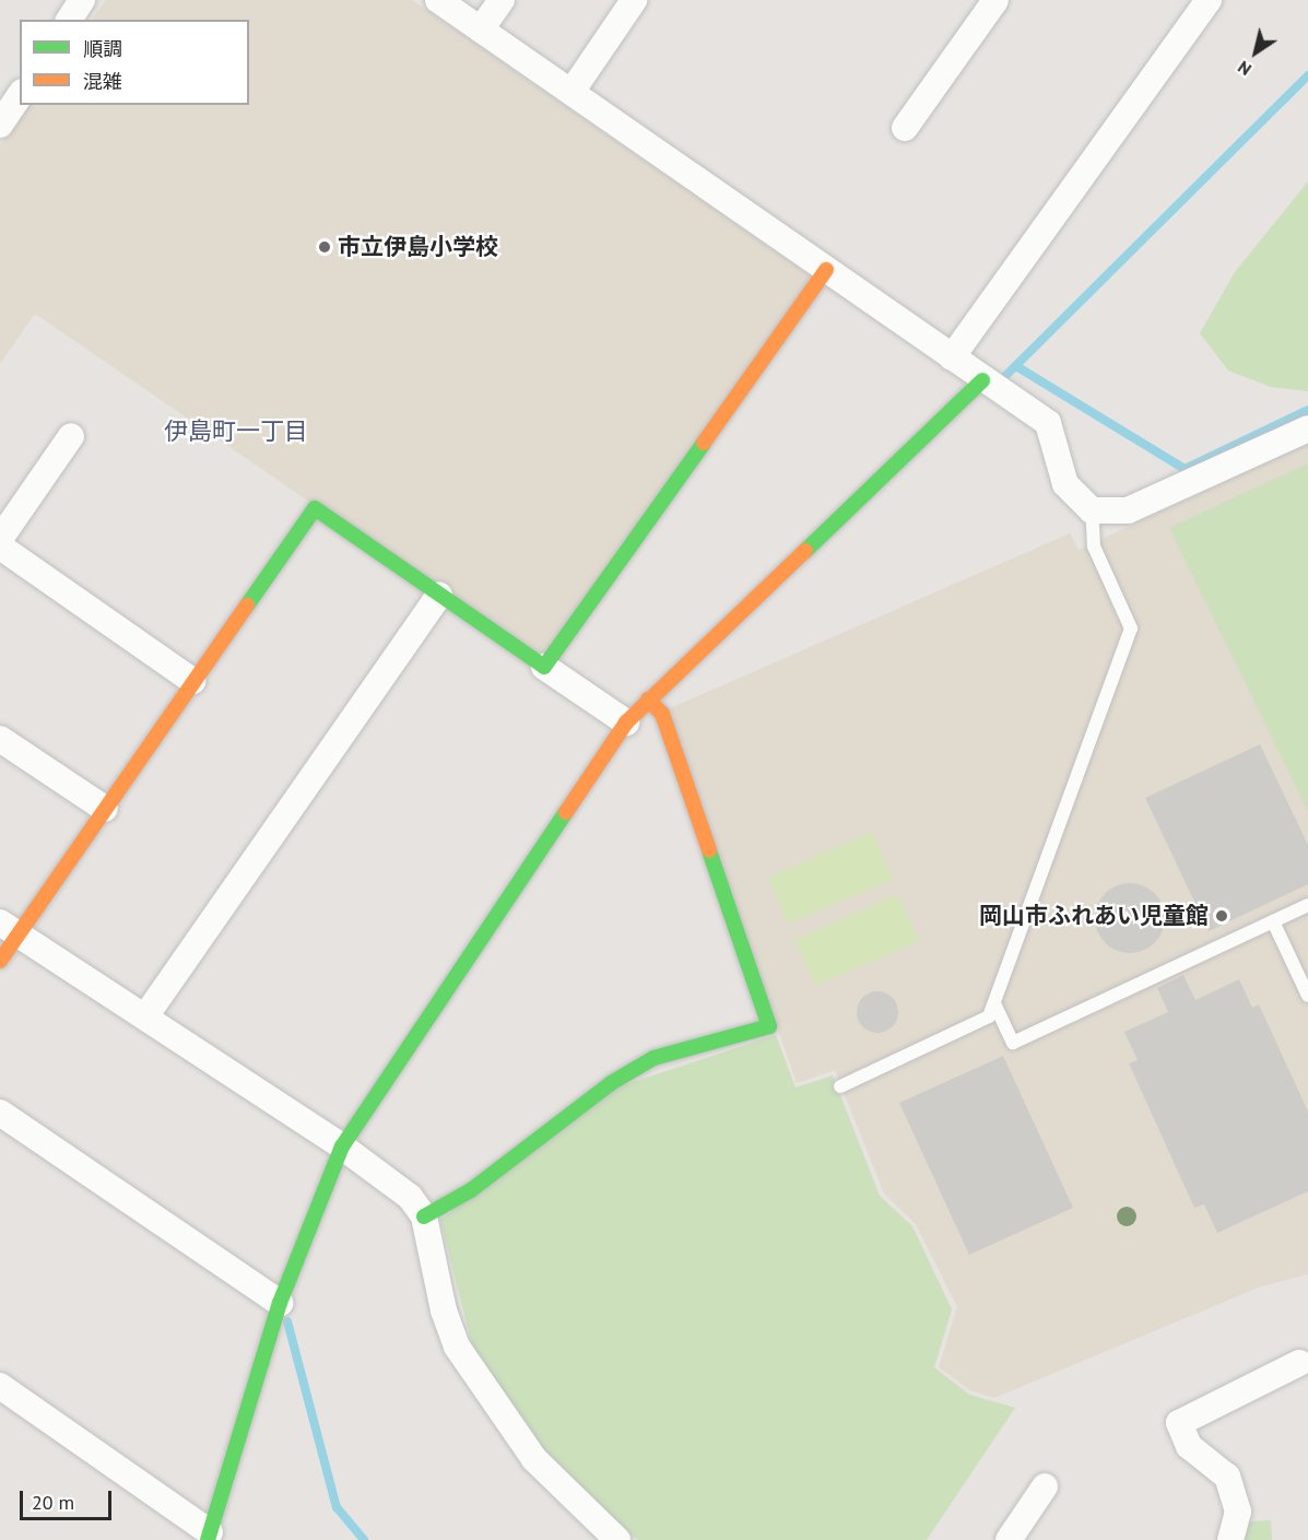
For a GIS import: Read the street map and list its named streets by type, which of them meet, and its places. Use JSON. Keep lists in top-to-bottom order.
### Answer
{
  "districts": ["伊島町一丁目"],
  "places": ["市立伊島小学校", "岡山市ふれあい児童館"],
  "legend": ["順調", "混雑"],
  "scale_bar": "20 m",
  "north": "bottom left"
}
